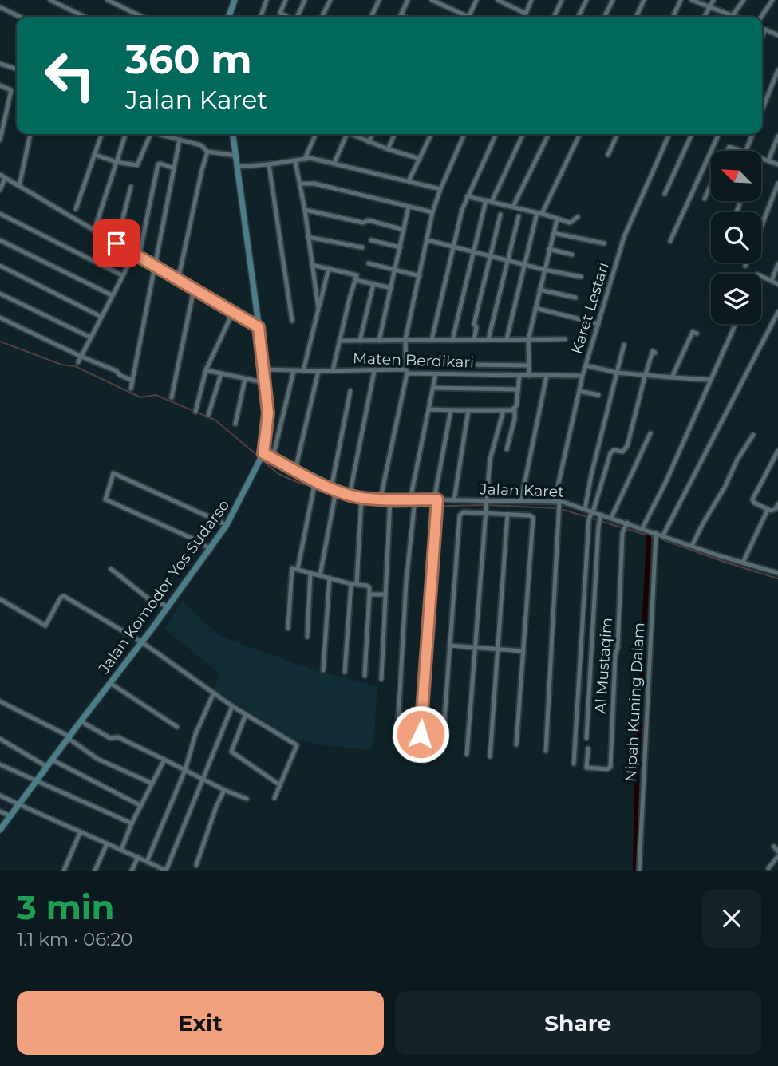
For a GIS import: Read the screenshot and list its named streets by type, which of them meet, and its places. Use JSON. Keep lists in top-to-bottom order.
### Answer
{
  "streets": {
    "street": [
      "Karet Lestari",
      "Maten Berdikari",
      "Jalan Karet",
      "Jalan Komodor Yos Sudarso",
      "Al Mustaqim",
      "Nipah Kuning Dalam"
    ]
  },
  "crossings": [
    ["Karet Lestari", "Maten Berdikari"],
    ["Karet Lestari", "Jalan Karet"],
    ["Maten Berdikari", "Jalan Komodor Yos Sudarso"],
    ["Jalan Karet", "Jalan Komodor Yos Sudarso"],
    ["Jalan Karet", "Al Mustaqim"],
    ["Jalan Karet", "Nipah Kuning Dalam"]
  ],
  "north": "top left",
  "page": {
    "turn": ["360 m", "Jalan Karet"],
    "heading": ["3 min", "1.1 km · 06:20"],
    "buttons": ["Exit", "Share"]
  }
}
